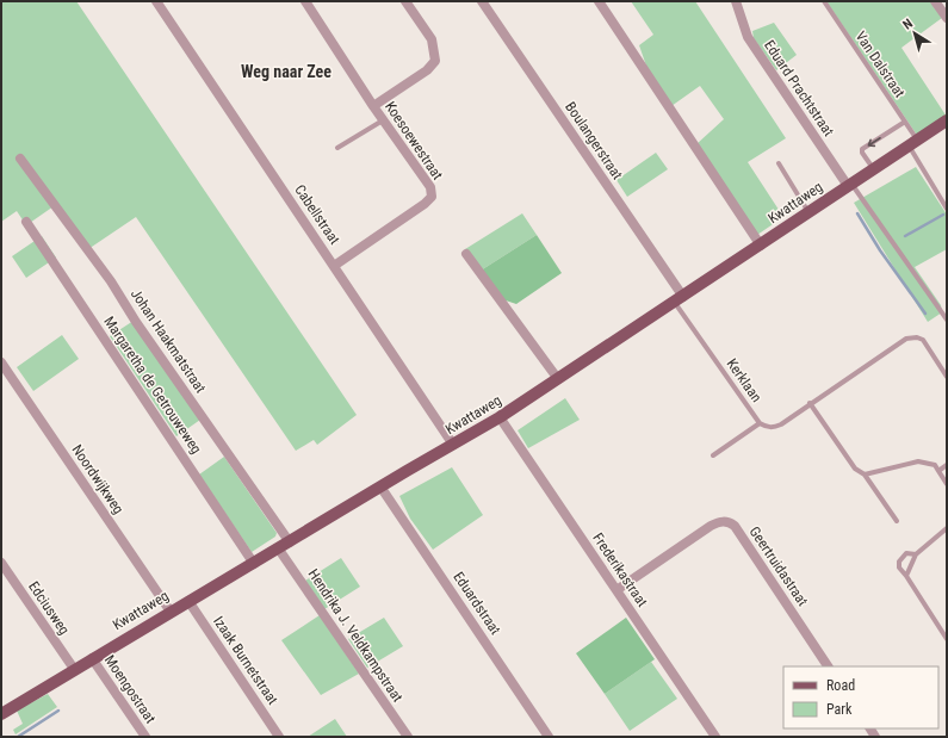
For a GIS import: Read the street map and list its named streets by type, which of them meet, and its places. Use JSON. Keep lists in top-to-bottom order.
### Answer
{
  "streets": {
    "main road": ["Kwattaweg"],
    "street": [
      "Eduard Prachtstraat",
      "Koesoewestraat",
      "Boulangerstraat",
      "Cabellstraat",
      "Johan Haakmatstraat",
      "Margaretha de Getrouweweg",
      "Noordwijkweg",
      "Geertruidastraat",
      "Frederikastraat",
      "Eduardstraat",
      "Edciusweg",
      "Hendrika J. Veldkampstraat",
      "Izaak Burnetstraat",
      "Moengostraat"
    ],
    "lane": ["Van Dalstraat", "Kerklaan"]
  },
  "crossings": [
    ["Van Dalstraat", "Kwattaweg"],
    ["Eduard Prachtstraat", "Kwattaweg"],
    ["Koesoewestraat", "Cabellstraat"],
    ["Boulangerstraat", "Kwattaweg"],
    ["Boulangerstraat", "Kerklaan"],
    ["Kwattaweg", "Cabellstraat"],
    ["Kwattaweg", "Johan Haakmatstraat"],
    ["Kwattaweg", "Kerklaan"],
    ["Kwattaweg", "Margaretha de Getrouweweg"],
    ["Kwattaweg", "Noordwijkweg"],
    ["Kwattaweg", "Frederikastraat"],
    ["Kwattaweg", "Eduardstraat"],
    ["Kwattaweg", "Edciusweg"],
    ["Kwattaweg", "Hendrika J. Veldkampstraat"],
    ["Kwattaweg", "Izaak Burnetstraat"],
    ["Kwattaweg", "Moengostraat"],
    ["Johan Haakmatstraat", "Hendrika J. Veldkampstraat"],
    ["Geertruidastraat", "Frederikastraat"]
  ],
  "districts": ["Weg naar Zee"],
  "legend": ["Road", "Park"],
  "north": "top left"
}
